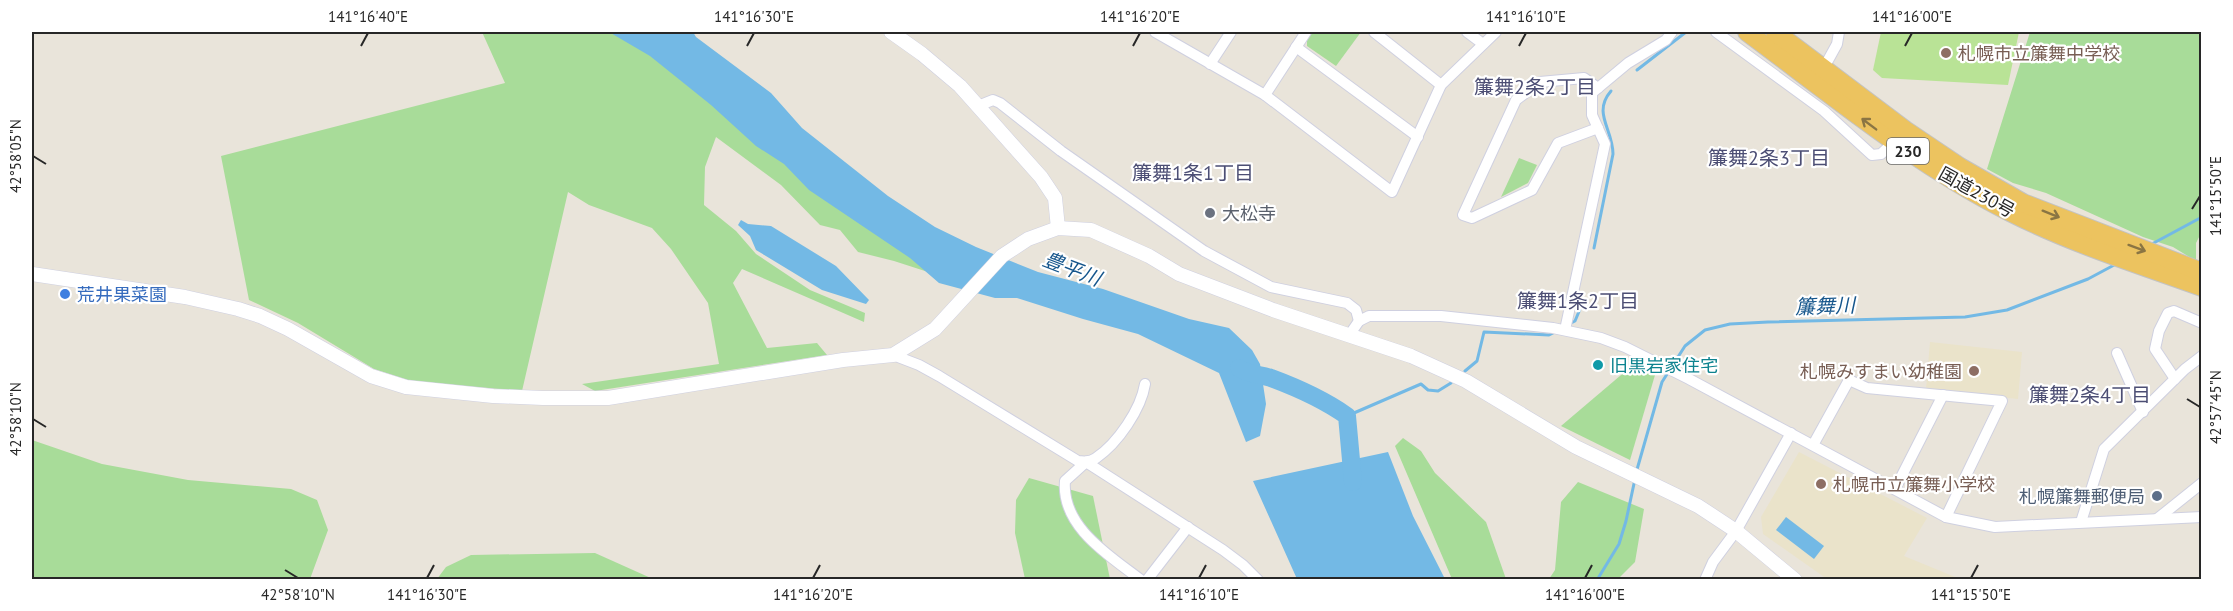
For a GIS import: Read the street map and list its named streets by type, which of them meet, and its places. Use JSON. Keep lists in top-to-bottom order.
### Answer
{
  "streets": {
    "highway": ["230", "国道230号"]
  },
  "districts": [
    "簾舞2条2丁目",
    "簾舞2条3丁目",
    "簾舞1条1丁目",
    "簾舞1条2丁目",
    "簾舞2条4丁目"
  ],
  "water": ["豊平川", "簾舞川"],
  "places": [
    "札幌市立簾舞中学校",
    "大松寺",
    "荒井果菜園",
    "旧黒岩家住宅",
    "札幌みすまい幼稚園",
    "札幌市立簾舞小学校",
    "札幌簾舞郵便局"
  ],
  "coordinates": [
    "141°16'40\"E",
    "141°16'30\"E",
    "141°16'20\"E",
    "141°16'10\"E",
    "141°16'00\"E",
    "42°58'05\"N",
    "141°15'50\"E",
    "42°57'45\"N",
    "42°58'10\"N"
  ]
}
